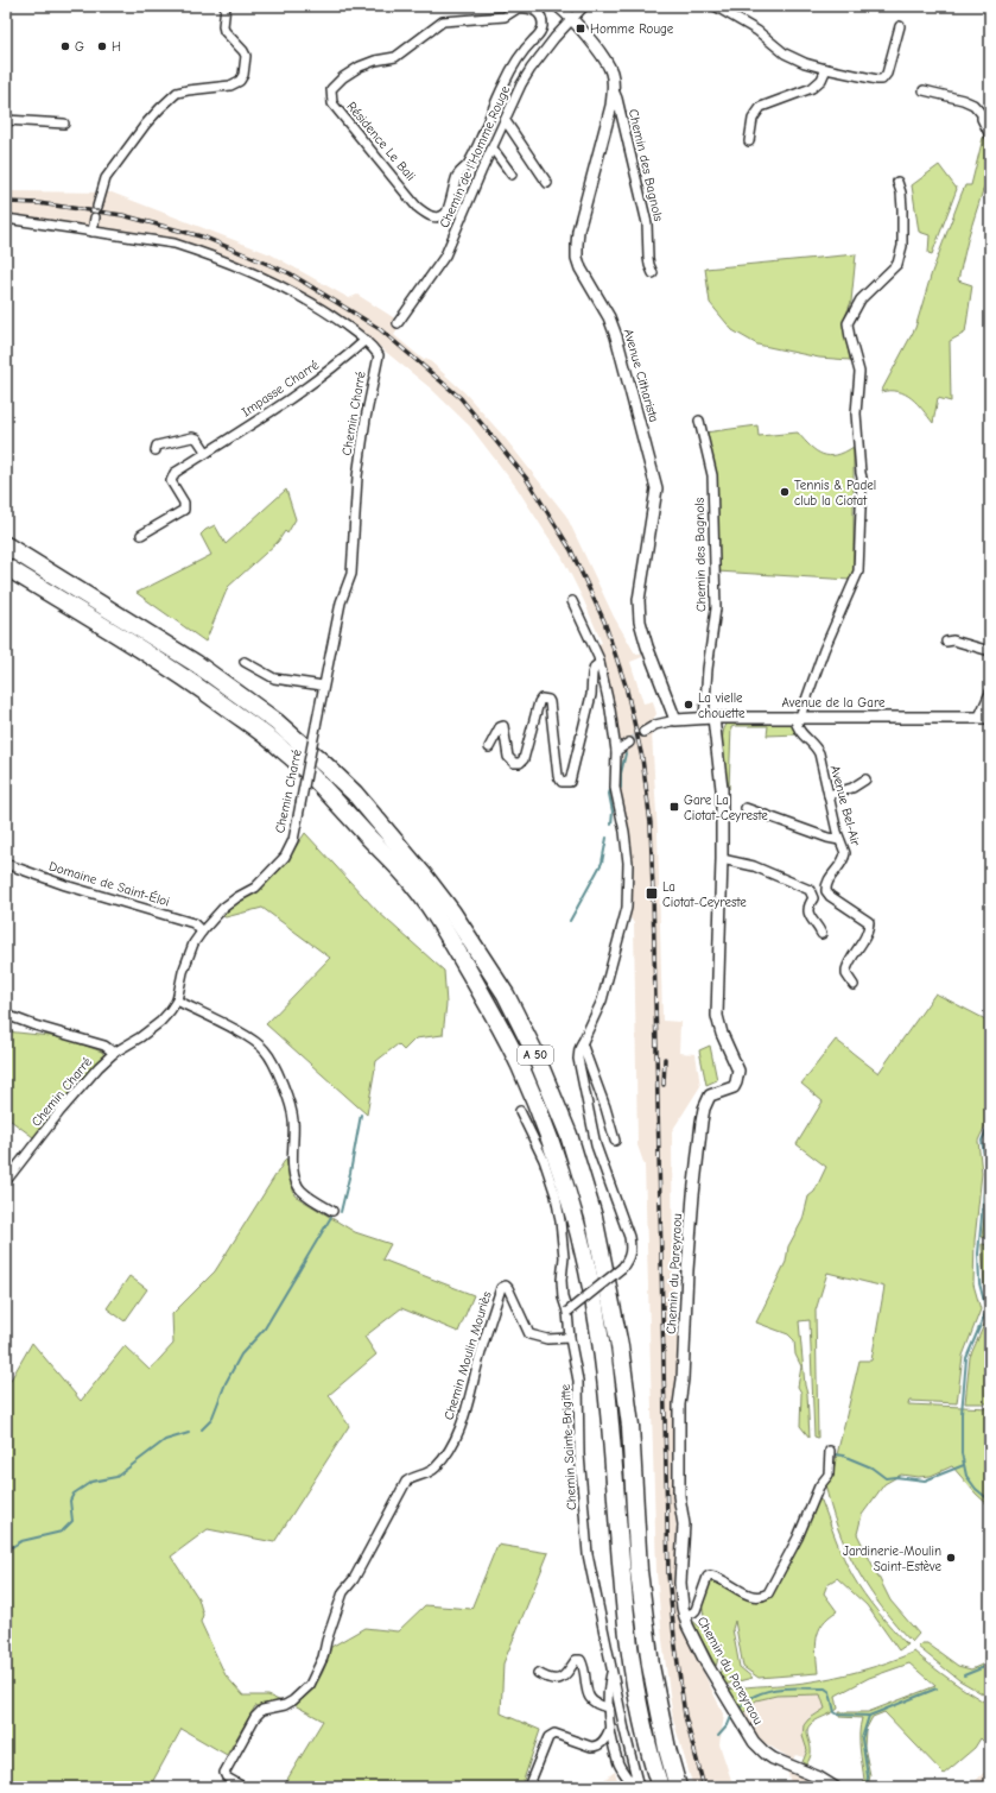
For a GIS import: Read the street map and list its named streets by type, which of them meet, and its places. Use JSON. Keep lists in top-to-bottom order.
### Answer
{
  "streets": {
    "highway": ["A 50"],
    "street": [
      "Résidence Le Bali",
      "Chemin de l'Homme Rouge",
      "Chemin des Bagnols",
      "Avenue Citharista",
      "Impasse Charré",
      "Chemin Charré",
      "Avenue de la Gare",
      "Avenue Bel-Air",
      "Domaine de Saint-Éloi",
      "Chemin du Pareyraou",
      "Chemin Moulin Mouriès",
      "Chemin Sainte-Brigitte"
    ]
  },
  "crossings": [
    ["Chemin de l'Homme Rouge", "Avenue Citharista"],
    ["Chemin des Bagnols", "Avenue Citharista"],
    ["Chemin des Bagnols", "Avenue de la Gare"],
    ["Chemin des Bagnols", "Chemin du Pareyraou"],
    ["Avenue Citharista", "Avenue de la Gare"],
    ["Impasse Charré", "Chemin Charré"],
    ["Chemin Charré", "Domaine de Saint-Éloi"],
    ["Avenue de la Gare", "Avenue Bel-Air"],
    ["Avenue de la Gare", "Chemin du Pareyraou"],
    ["Chemin Moulin Mouriès", "Chemin Sainte-Brigitte"]
  ],
  "places": {
    "transit": ["Homme Rouge", "Gare La Ciotat-Ceyreste", "La Ciotat-Ceyreste"],
    "other": [
      "G",
      "H",
      "Tennis & Padel club la Ciotat",
      "La vielle chouette",
      "Jardinerie-Moulin Saint-Estève"
    ]
  }
}
